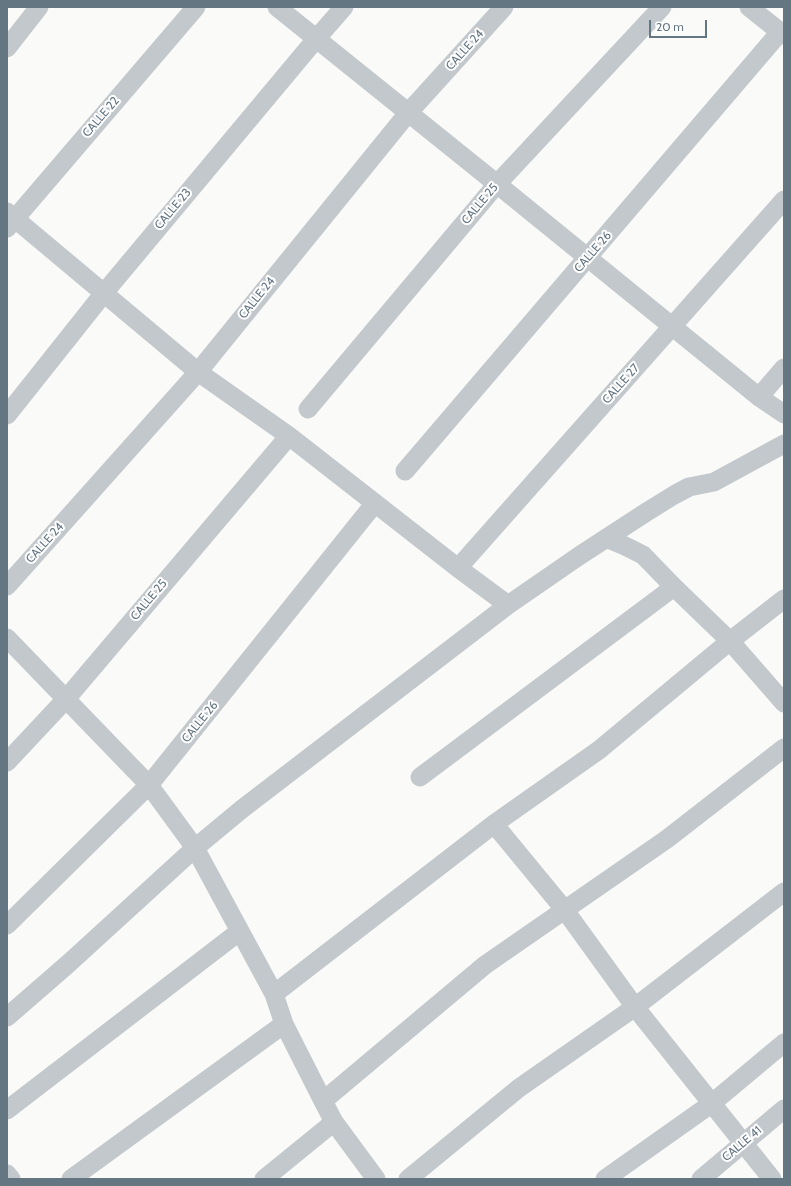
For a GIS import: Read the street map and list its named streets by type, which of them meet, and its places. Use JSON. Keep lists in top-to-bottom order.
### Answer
{
  "streets": {
    "street": [
      "CALLE 24",
      "CALLE 22",
      "CALLE 25",
      "CALLE 23",
      "CALLE 26",
      "CALLE 27",
      "CALLE 41"
    ]
  },
  "scale_bar": "20 m"
}
